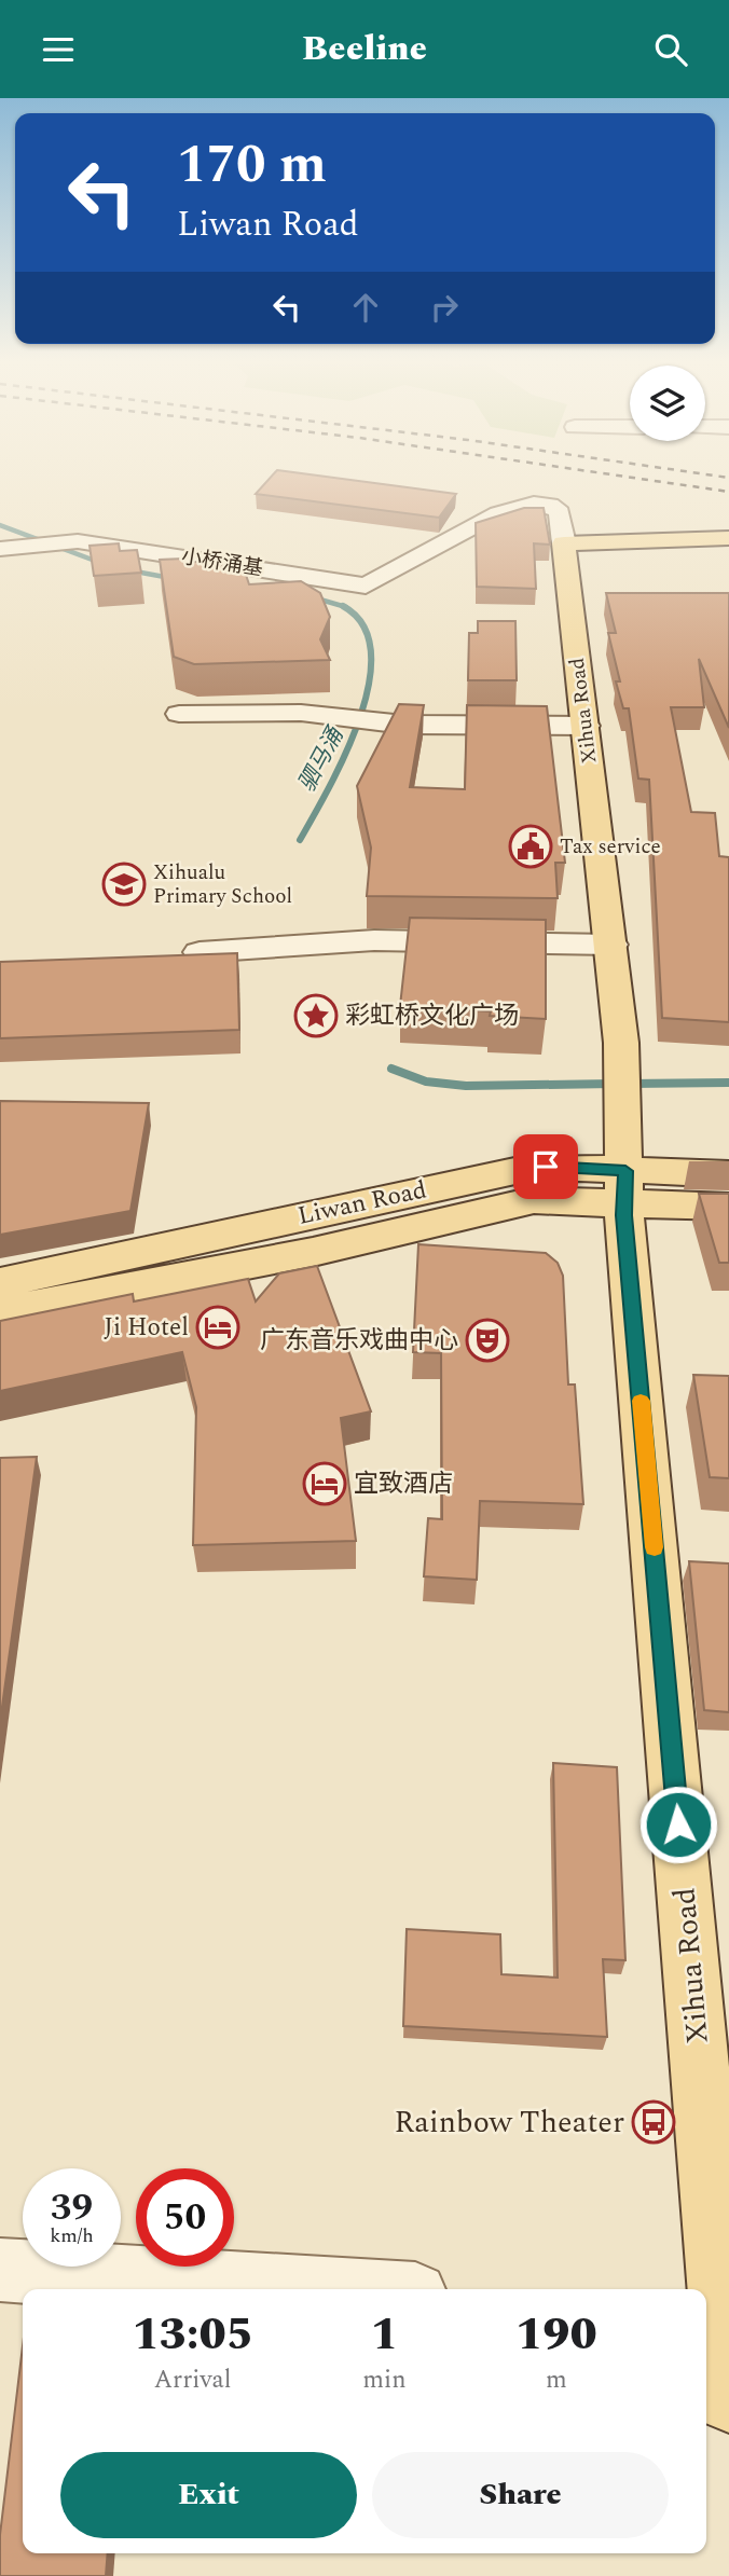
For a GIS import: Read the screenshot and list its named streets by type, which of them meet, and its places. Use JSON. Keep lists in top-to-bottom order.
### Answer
{
  "streets": {
    "main road": ["Xihua Road", "Liwan Road"],
    "street": ["小桥涌基"]
  },
  "crossings": [
    ["小桥涌基", "Xihua Road"],
    ["Xihua Road", "Liwan Road"]
  ],
  "water": ["驷马涌"],
  "places": {
    "public building": ["Tax service"],
    "school or university": ["Xihualu Primary School"],
    "place": ["彩虹桥文化广场"],
    "hotel": ["Ji Hotel", "宜致酒店"],
    "theatre": ["广东音乐戏曲中心"],
    "bus stop": ["Rainbow Theater"]
  },
  "page": {
    "header": "Beeline",
    "turn": ["170 m", "Liwan Road"],
    "speed": "39 km/h",
    "limit": "50",
    "eta": [
      "13:05",
      "Arrival",
      "1",
      "min",
      "190",
      "m"
    ],
    "buttons": ["Exit", "Share"]
  }
}
